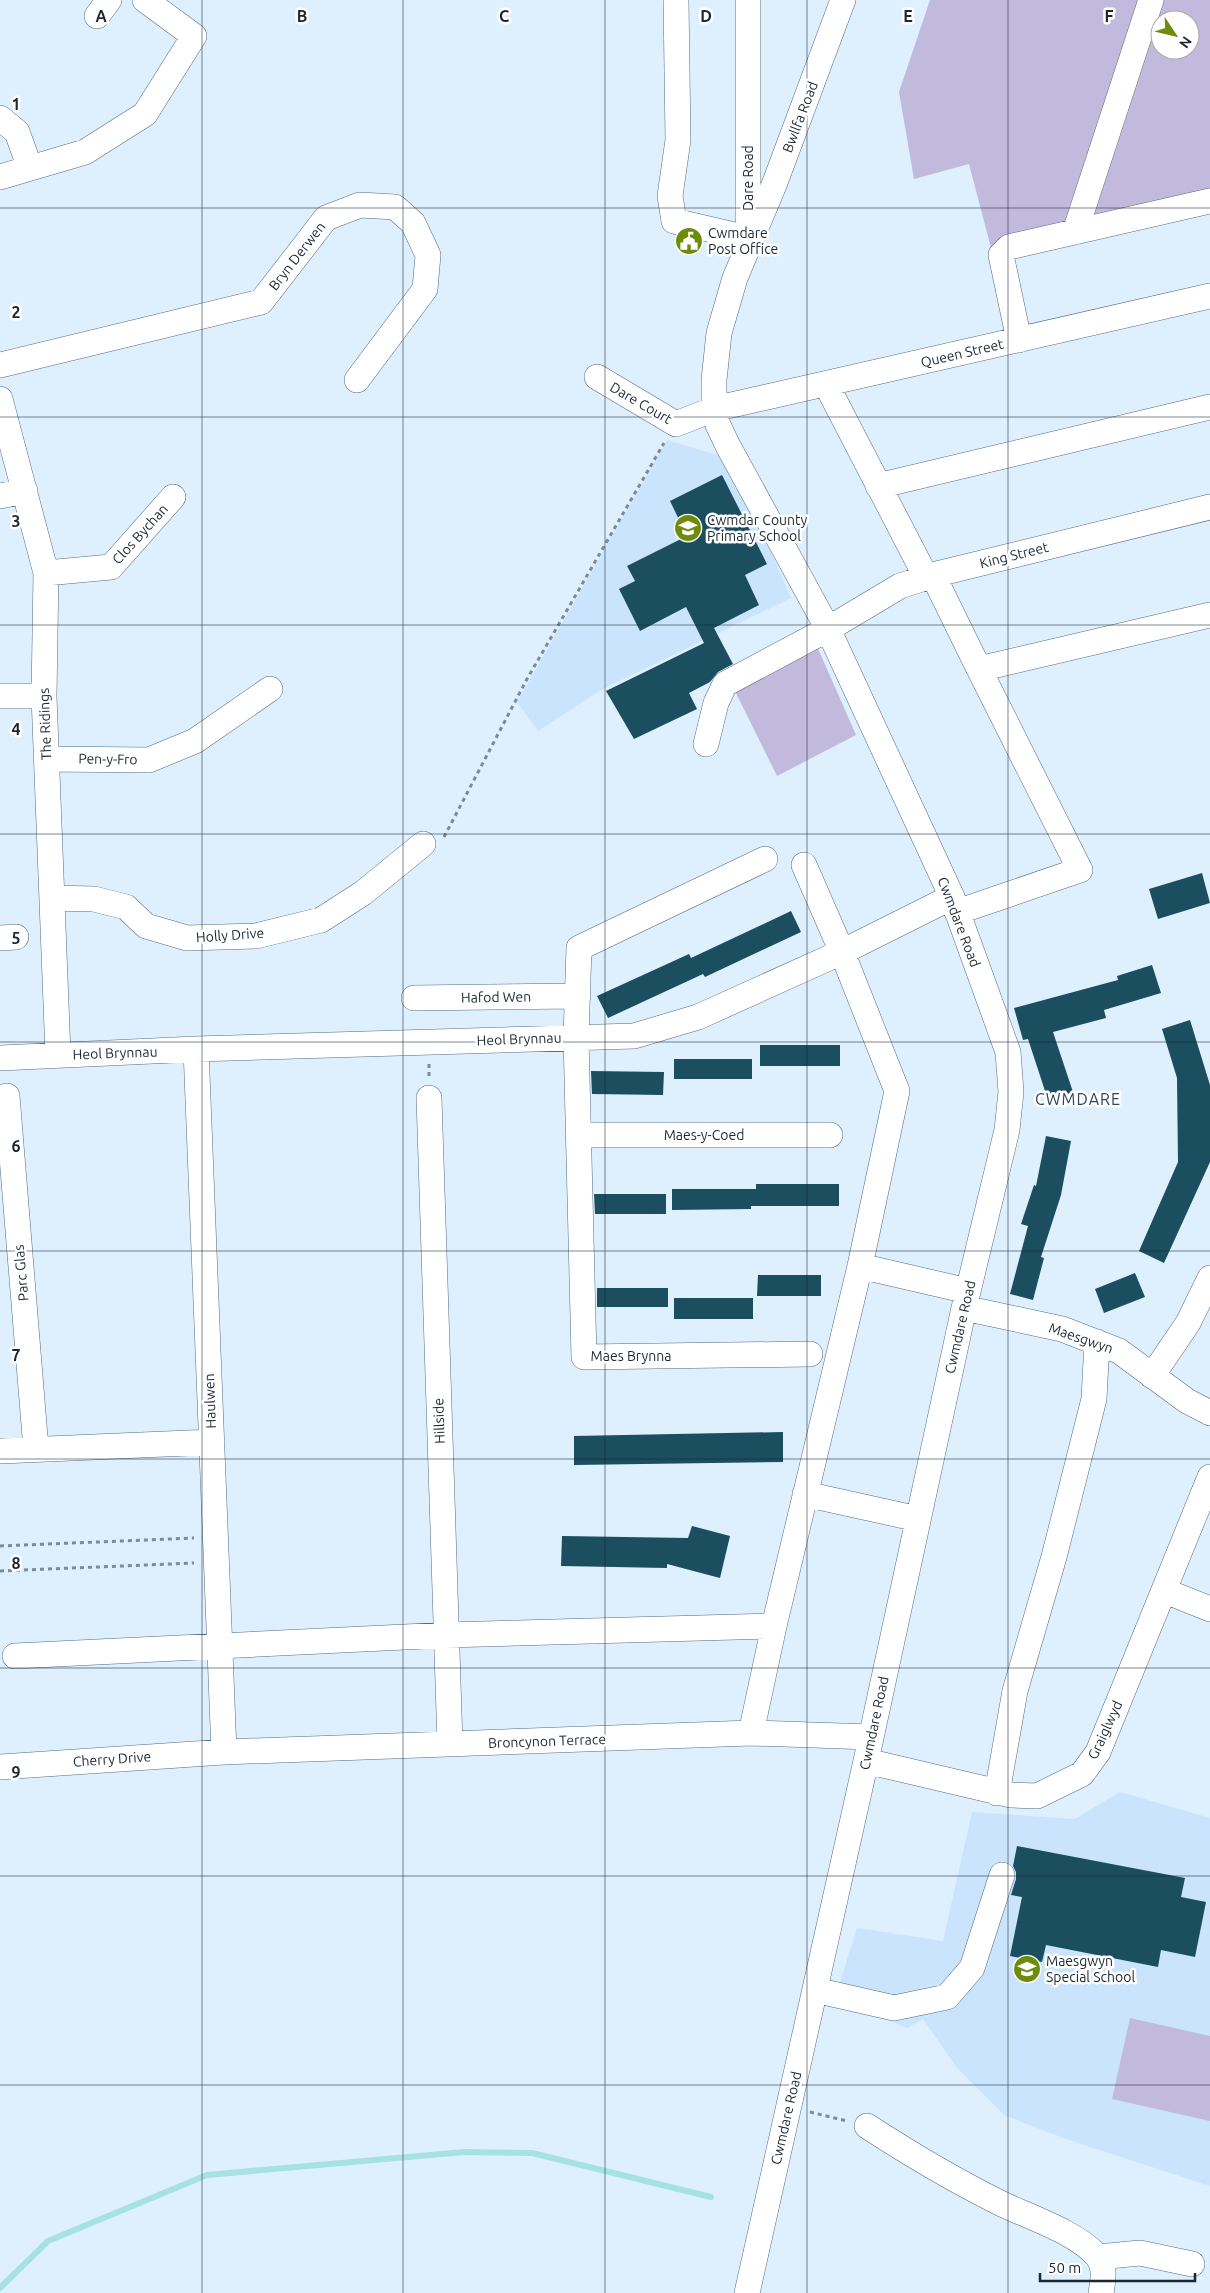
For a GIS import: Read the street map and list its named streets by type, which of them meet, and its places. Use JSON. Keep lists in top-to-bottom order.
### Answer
{
  "streets": {
    "street": [
      "Bwllfa Road",
      "Dare Road",
      "Bryn Derwen",
      "Queen Street",
      "Dare Court",
      "Clos Bychan",
      "King Street",
      "The Ridings",
      "Pen-y-Fro",
      "Cwmdare Road",
      "Holly Drive",
      "Hafod Wen",
      "Heol Brynnau",
      "Maes-y-Coed",
      "Parc Glas",
      "Maesgwyn",
      "Maes Brynna",
      "Haulwen",
      "Hillside",
      "Graiglwyd",
      "Broncynon Terrace",
      "Cherry Drive"
    ]
  },
  "crossings": [
    ["Bwllfa Road", "Dare Road"],
    ["Queen Street", "Dare Court"],
    ["Queen Street", "Cwmdare Road"],
    ["Dare Court", "Cwmdare Road"],
    ["Clos Bychan", "The Ridings"],
    ["King Street", "Cwmdare Road"],
    ["The Ridings", "Pen-y-Fro"],
    ["The Ridings", "Holly Drive"],
    ["The Ridings", "Heol Brynnau"],
    ["Cwmdare Road", "Heol Brynnau"],
    ["Cwmdare Road", "Maesgwyn"],
    ["Cwmdare Road", "Graiglwyd"],
    ["Cwmdare Road", "Broncynon Terrace"],
    ["Heol Brynnau", "Haulwen"],
    ["Maes-y-Coed", "Maes Brynna"],
    ["Haulwen", "Broncynon Terrace"],
    ["Haulwen", "Cherry Drive"],
    ["Hillside", "Broncynon Terrace"],
    ["Broncynon Terrace", "Cherry Drive"]
  ],
  "districts": ["CWMDARE"],
  "places": {
    "public building": ["Cwmdare Post Office"],
    "school or university": ["Cwmdar County Primary School", "Maesgwyn Special School"]
  },
  "scale_bar": "50 m",
  "north": "bottom right",
  "grid": {
    "columns": [
      "A",
      "B",
      "C",
      "D",
      "E",
      "F"
    ],
    "rows": [
      "1",
      "2",
      "3",
      "4",
      "5",
      "6",
      "7",
      "8",
      "9"
    ]
  }
}
